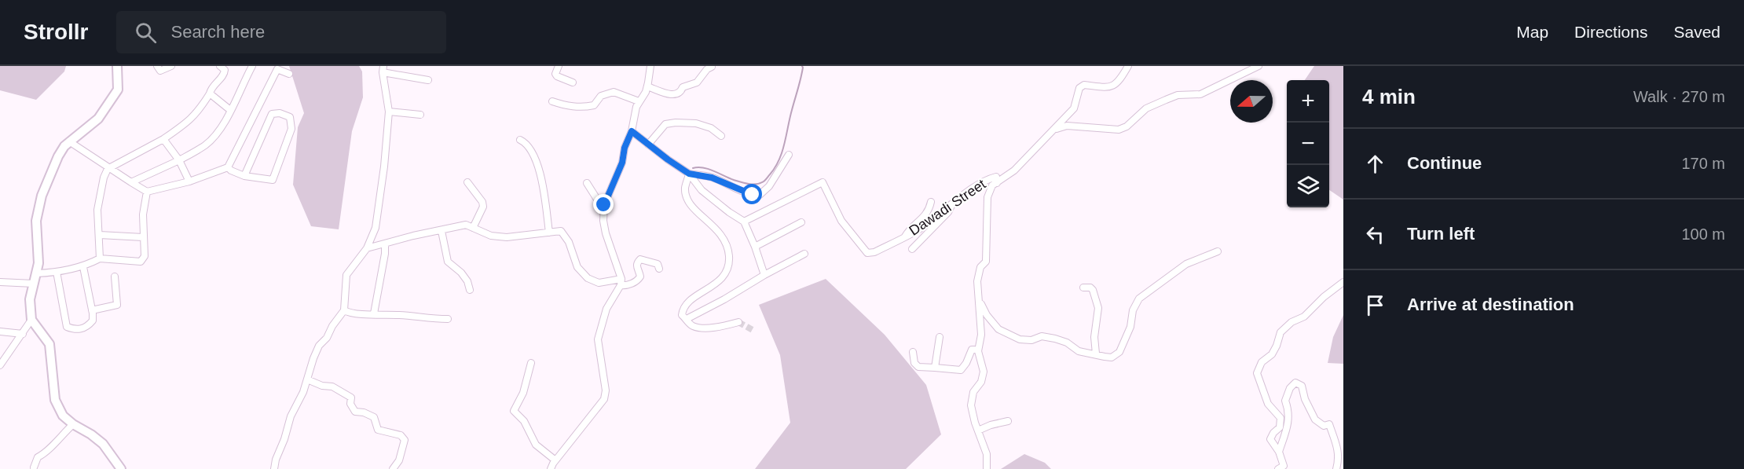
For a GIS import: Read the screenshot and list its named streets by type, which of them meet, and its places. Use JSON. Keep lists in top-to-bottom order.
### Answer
{
  "streets": {
    "street": ["Dawadi Street"]
  },
  "north": "left",
  "page": {
    "header": "Strollr",
    "search": "Search here",
    "nav": ["Map", "Directions", "Saved"],
    "heading": ["4 min", "Walk · 270 m"],
    "map_buttons": ["+", "−"],
    "list": [
      ["Continue", "170 m"],
      ["Turn left", "100 m"],
      "Arrive at destination"
    ]
  }
}
